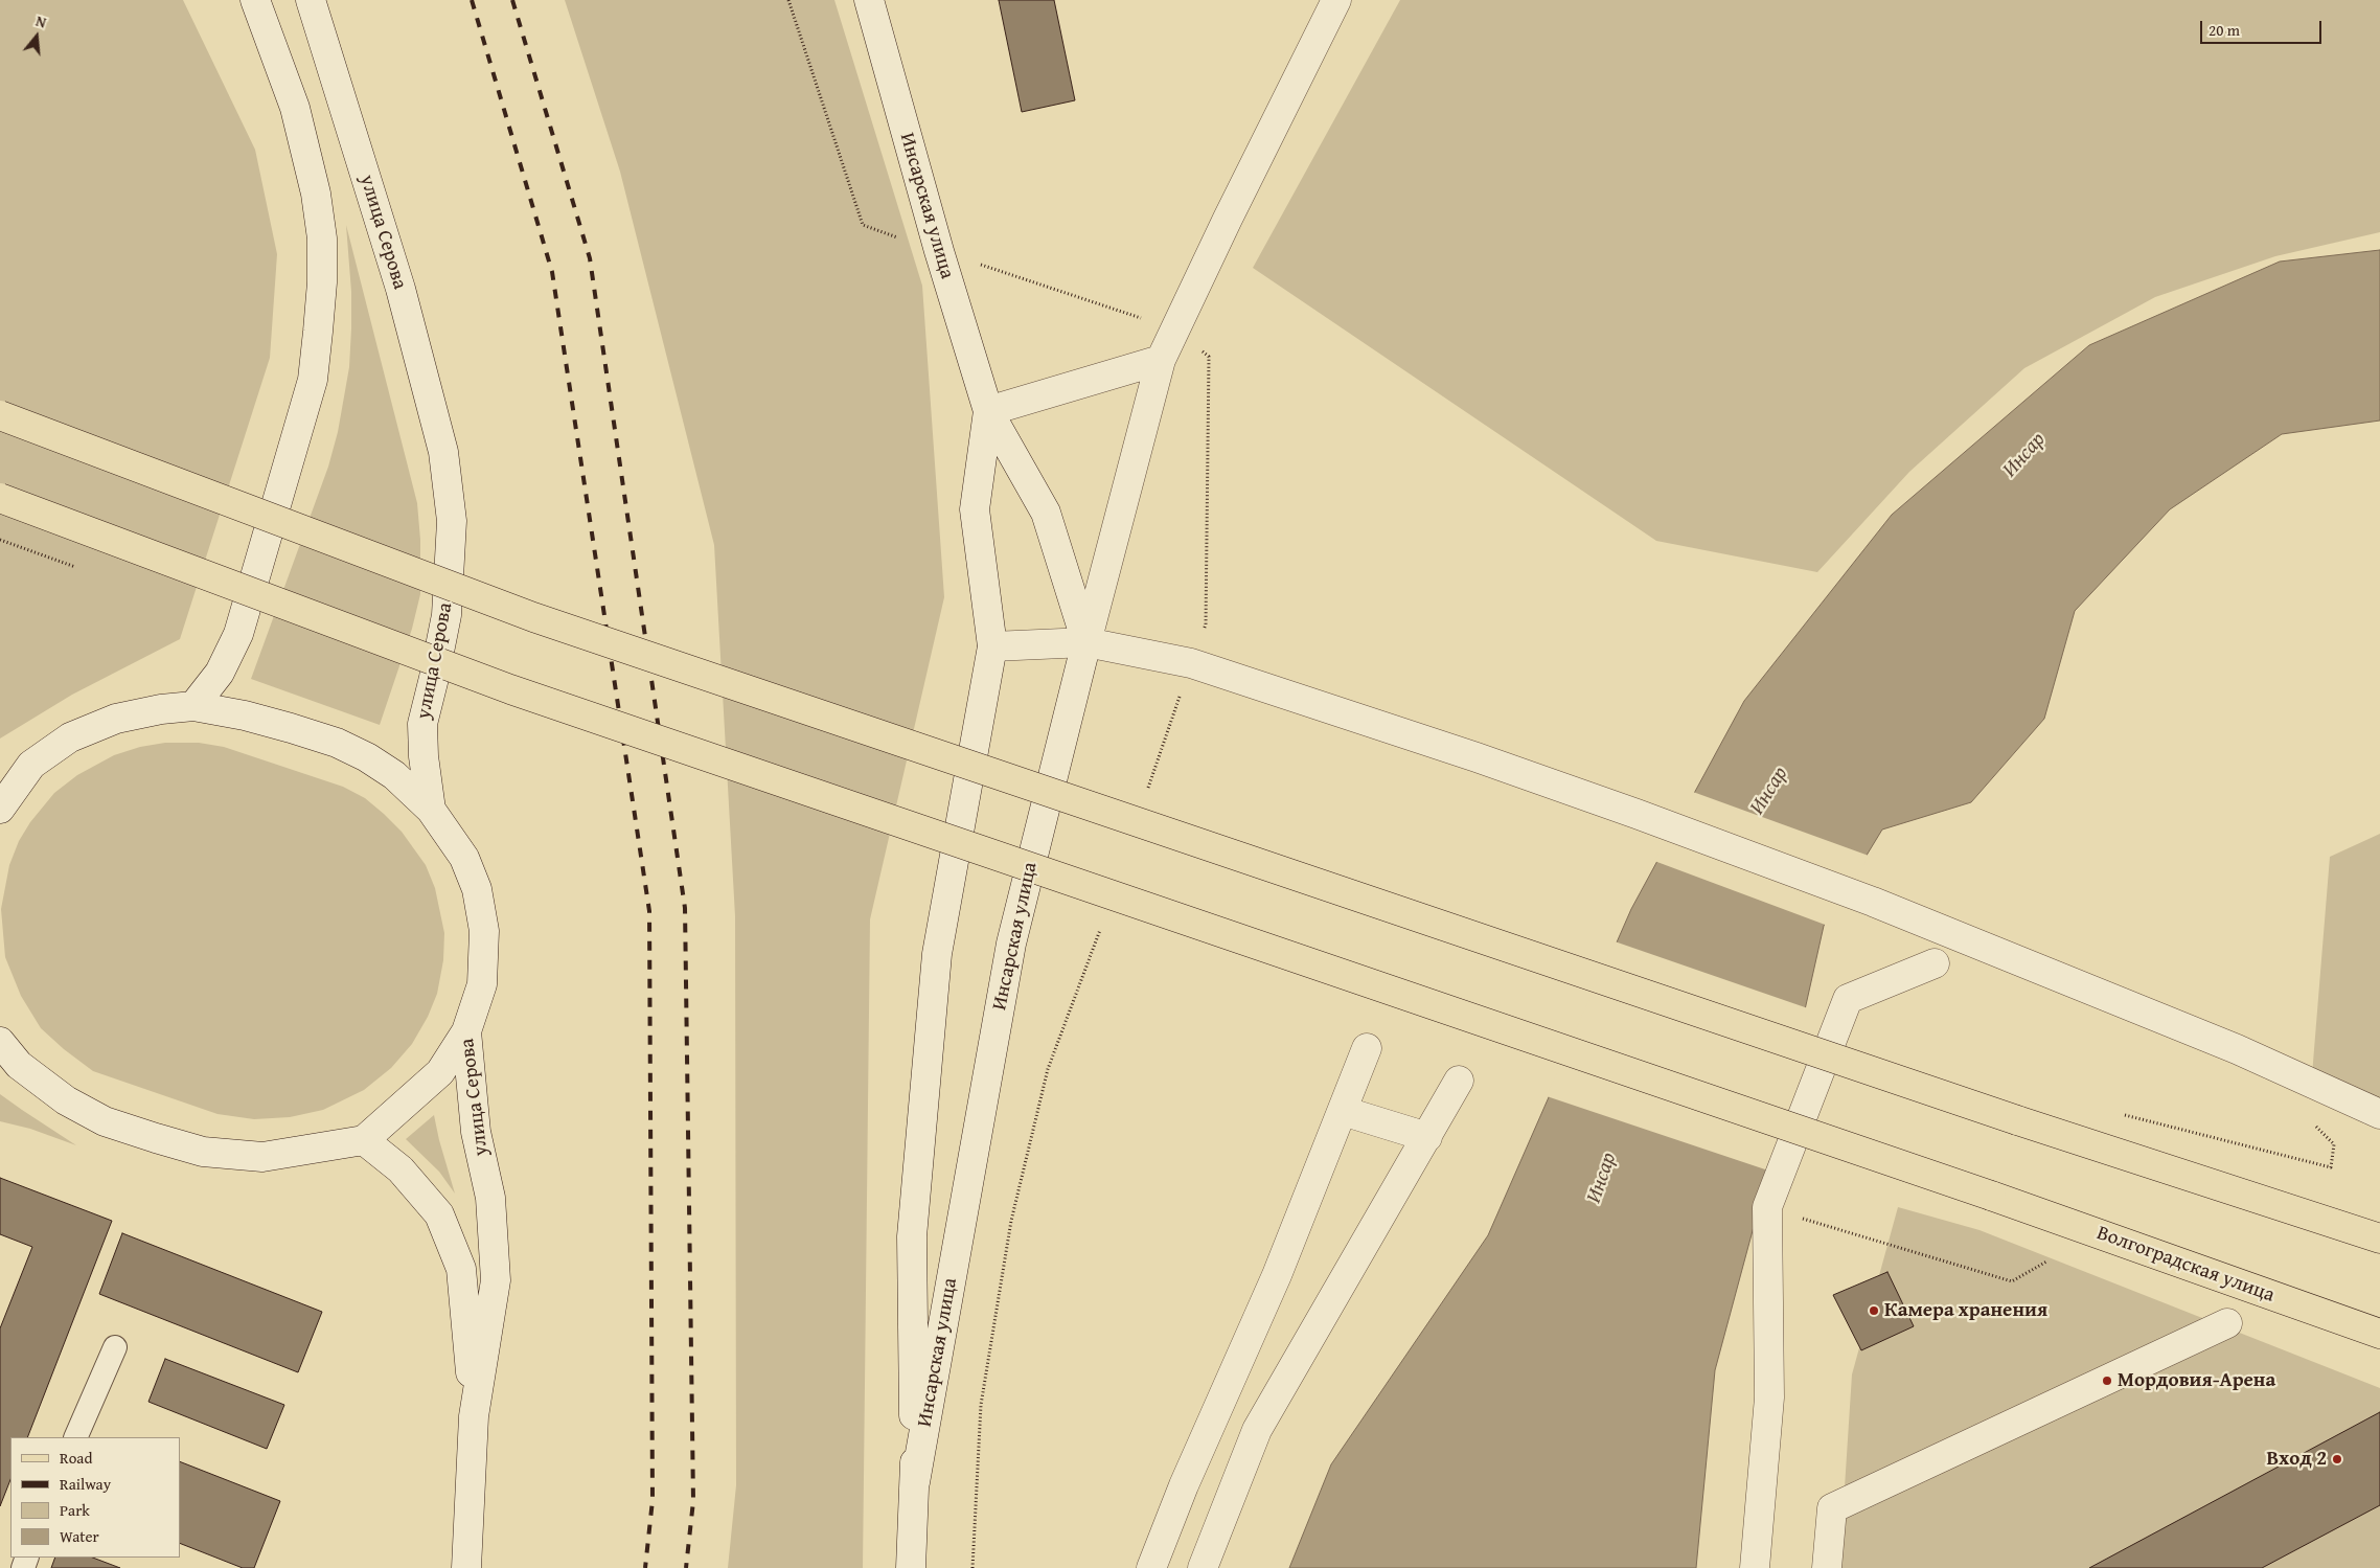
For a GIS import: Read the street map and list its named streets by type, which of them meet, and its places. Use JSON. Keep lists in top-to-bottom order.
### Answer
{
  "streets": {
    "main road": ["Волгоградская улица"],
    "street": ["Инсарская улица", "улица Серова"]
  },
  "water": ["Инсар"],
  "places": ["Камера хранения", "Мордовия-Арена", "Вход 2"],
  "legend": [
    "Road",
    "Railway",
    "Park",
    "Water"
  ],
  "scale_bar": "20 m",
  "north": "top"
}
